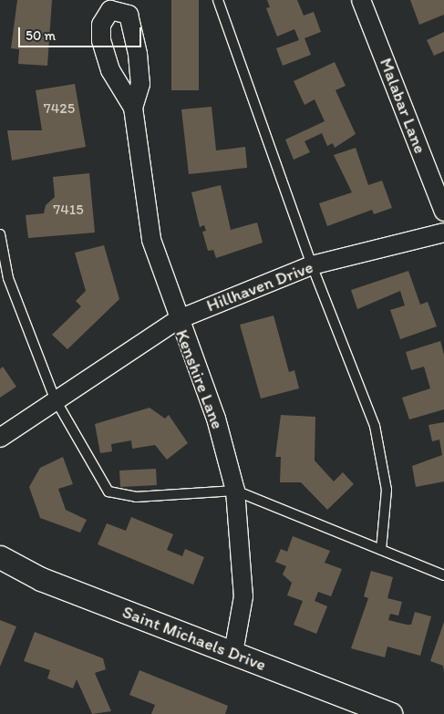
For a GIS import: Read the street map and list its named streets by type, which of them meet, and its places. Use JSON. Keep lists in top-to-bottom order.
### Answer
{
  "streets": {
    "street": [
      "Malabar Lane",
      "Hillhaven Drive",
      "Kenshire Lane",
      "Saint Michaels Drive"
    ]
  },
  "crossings": [
    ["Hillhaven Drive", "Kenshire Lane"],
    ["Kenshire Lane", "Saint Michaels Drive"]
  ],
  "house_numbers": ["7425", "7415"],
  "scale_bar": "50 m"
}
